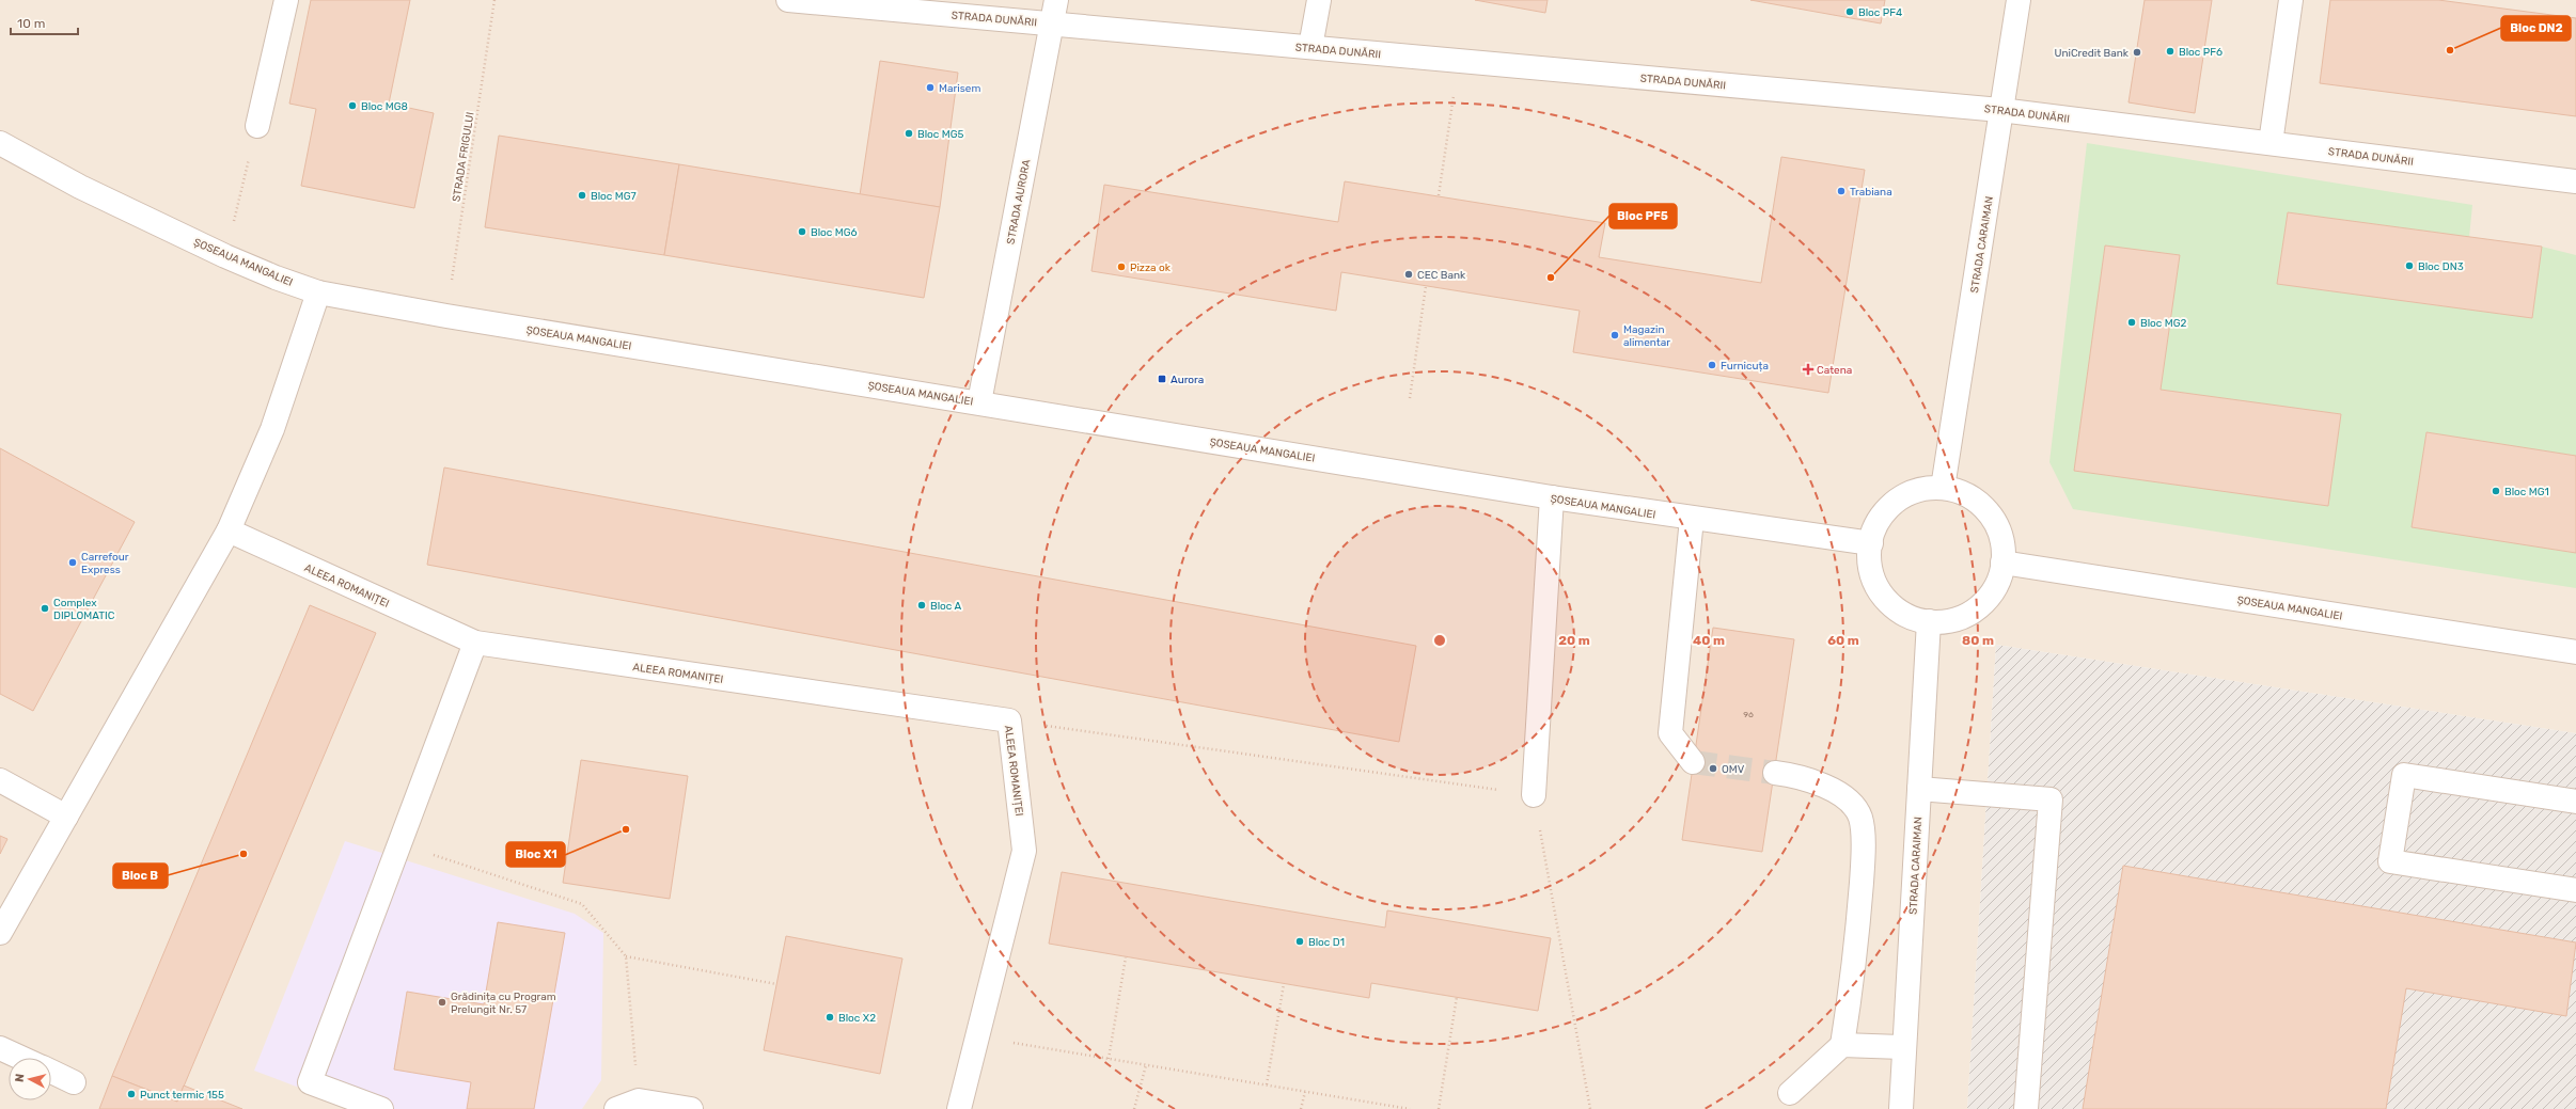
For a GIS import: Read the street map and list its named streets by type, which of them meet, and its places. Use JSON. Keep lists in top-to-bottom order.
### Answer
{
  "streets": {
    "street": [
      "STRADA DUNĂRII",
      "STRADA AURORA",
      "STRADA CARAIMAN",
      "ȘOSEAUA MANGALIEI",
      "ALEEA ROMANIȚEI"
    ],
    "path": ["STRADA FRIGULUI"]
  },
  "crossings": [
    ["STRADA DUNĂRII", "STRADA AURORA"],
    ["STRADA DUNĂRII", "STRADA CARAIMAN"],
    ["STRADA FRIGULUI", "ȘOSEAUA MANGALIEI"],
    ["STRADA AURORA", "ȘOSEAUA MANGALIEI"],
    ["STRADA CARAIMAN", "ȘOSEAUA MANGALIEI"]
  ],
  "places": {
    "other": [
      "Bloc PF4",
      "Bloc DN2",
      "Bloc PF6",
      "UniCredit Bank",
      "Marisem",
      "Bloc MG8",
      "Bloc MG5",
      "Trabiana",
      "Bloc MG7",
      "Bloc MG6",
      "Bloc DN3",
      "Pizza ok",
      "CEC Bank",
      "Bloc PF5",
      "Bloc MG2",
      "Magazin alimentar",
      "Furnicuța",
      "Bloc MG1",
      "Carrefour Express",
      "Bloc A",
      "Complex DIPLOMATIC",
      "OMV",
      "Bloc X1",
      "Bloc B",
      "Bloc D1",
      "Grădinița cu Program Prelungit Nr. 57",
      "Bloc X2",
      "Punct termic 155"
    ],
    "health": ["Catena"],
    "transit": ["Aurora"]
  },
  "house_numbers": ["96"],
  "scale_bar": "10 m",
  "north": "left",
  "rings": [
    "20 m",
    "40 m",
    "60 m",
    "80 m"
  ]
}
